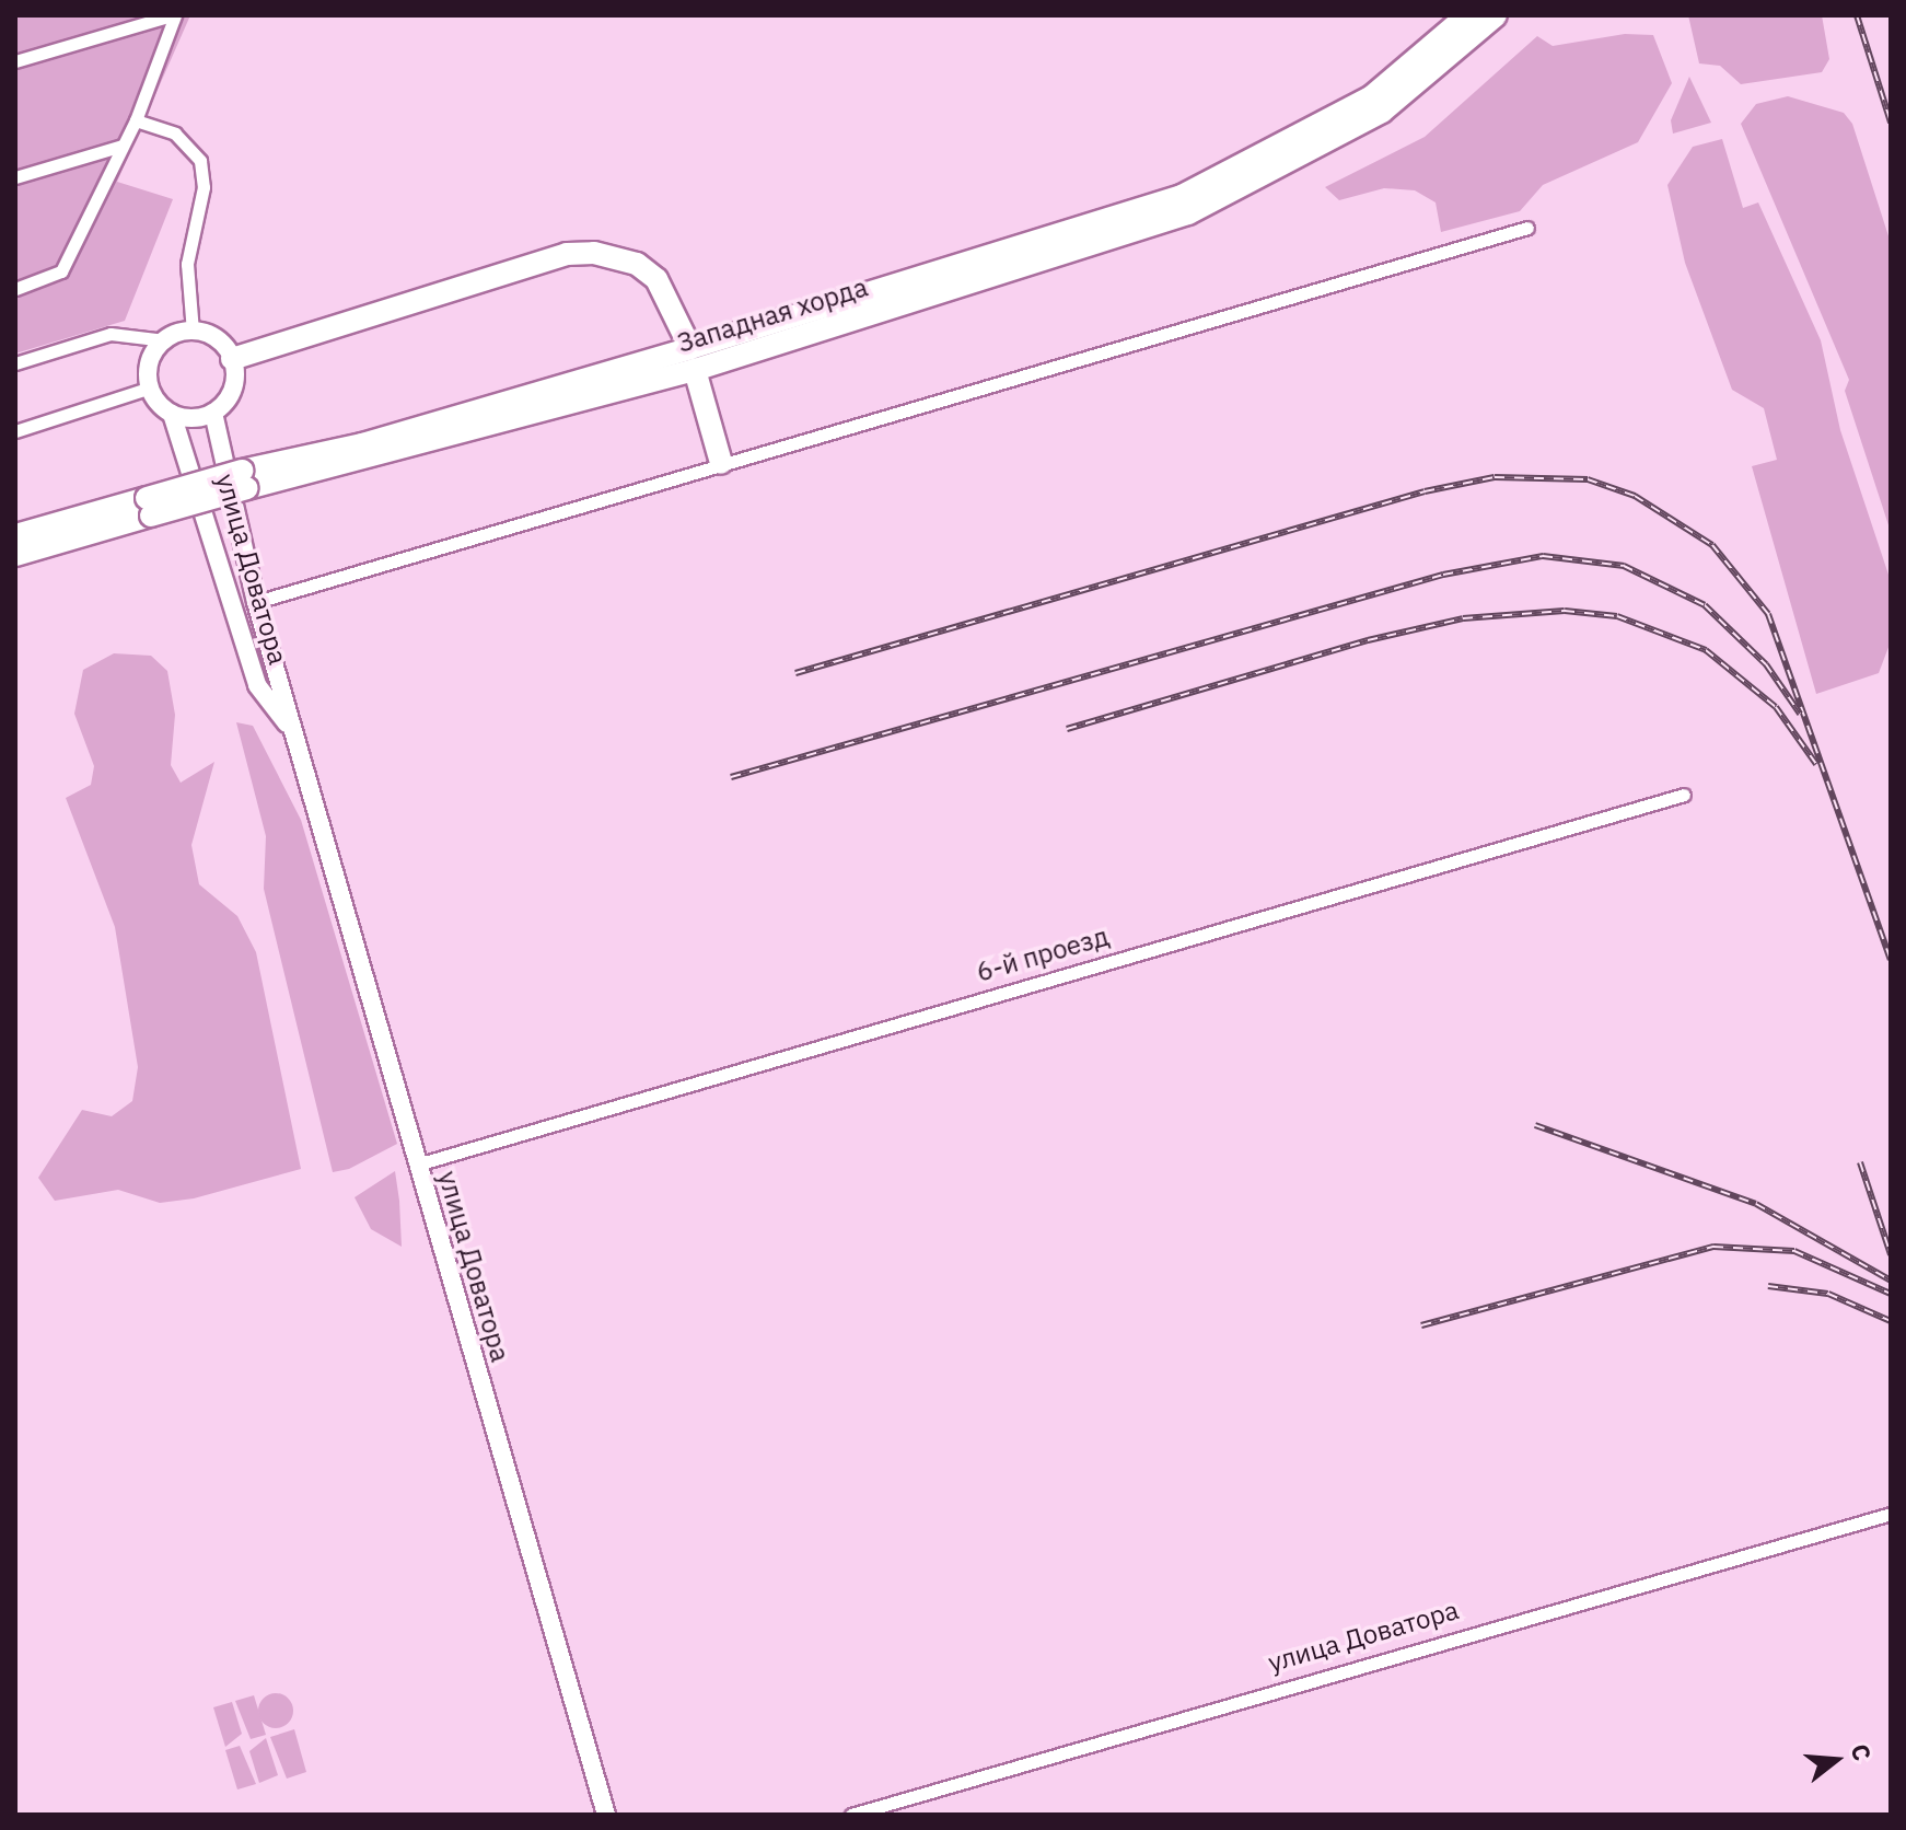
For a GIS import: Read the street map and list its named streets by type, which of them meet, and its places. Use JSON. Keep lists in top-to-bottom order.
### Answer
{
  "streets": {
    "highway": ["Западная хорда"],
    "street": ["улица Доватора", "6-й проезд"]
  },
  "crossings": [
    ["улица Доватора", "6-й проезд"]
  ],
  "north": "right"
}
